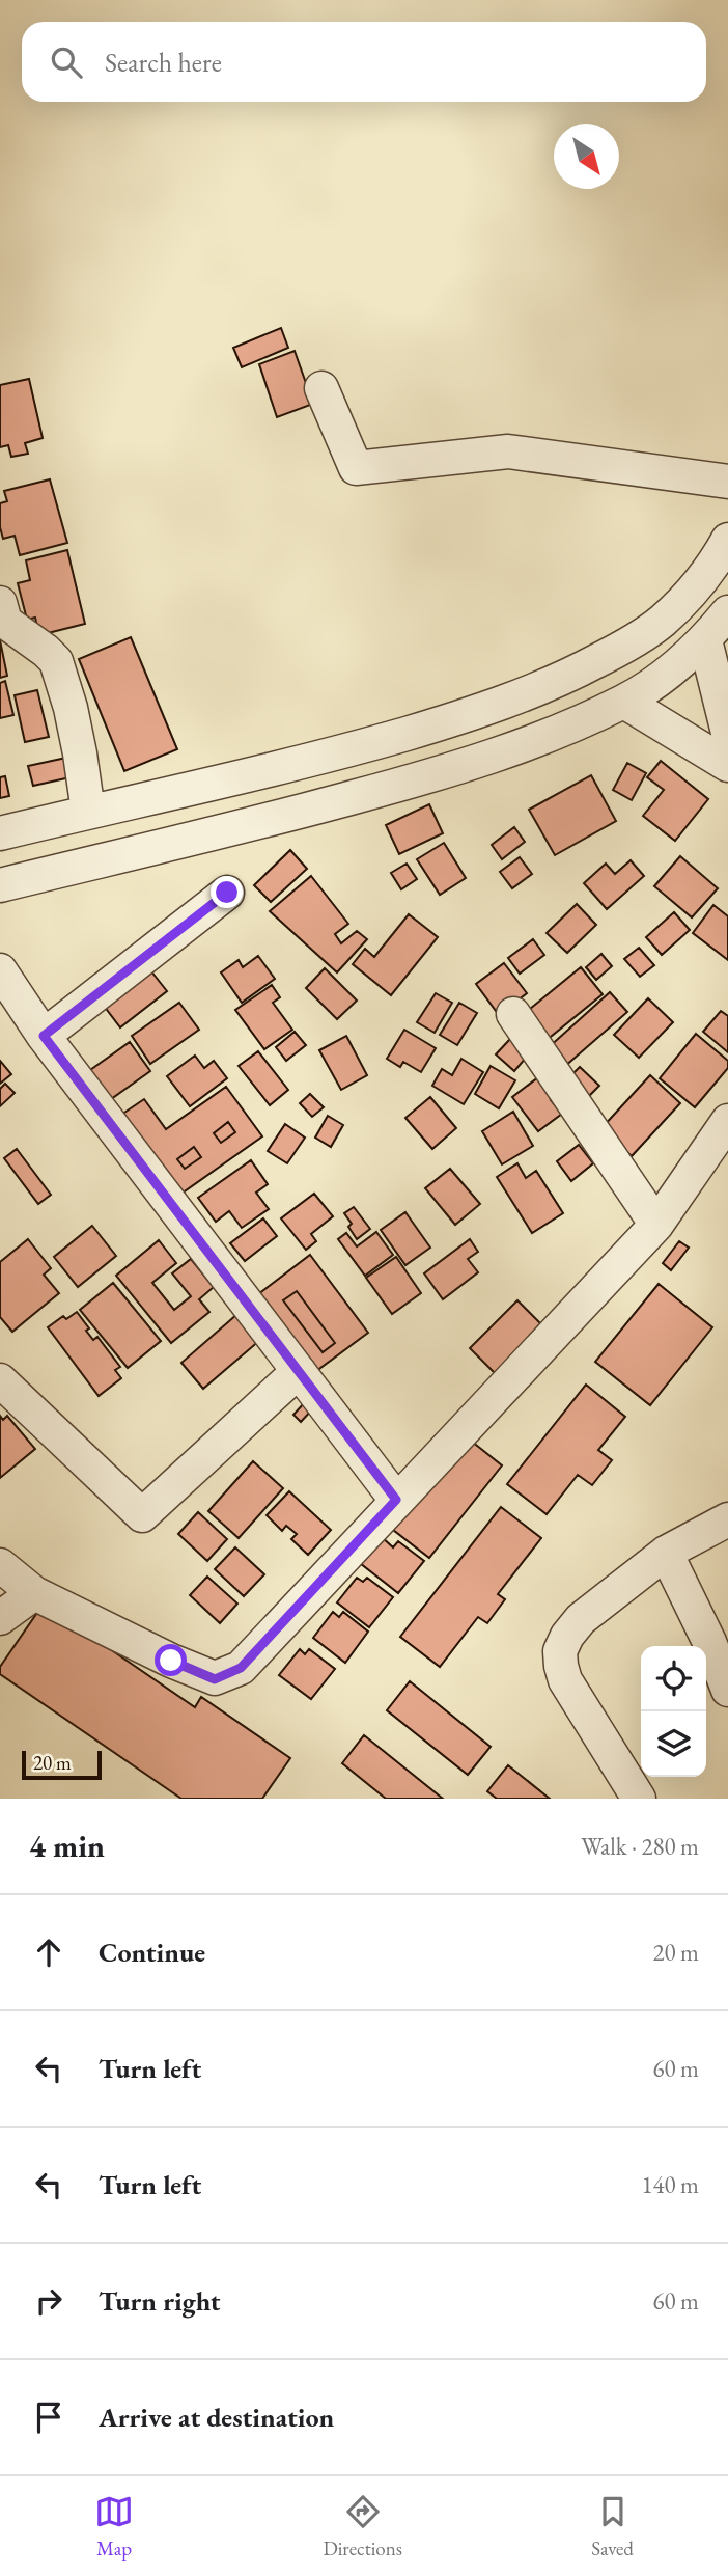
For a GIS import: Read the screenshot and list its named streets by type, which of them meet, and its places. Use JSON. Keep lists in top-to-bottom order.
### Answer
{
  "scale_bar": "20 m",
  "north": "bottom right",
  "page": {
    "search": "Search here",
    "scale": "20 m",
    "heading": ["4 min", "Walk · 280 m"],
    "list": [
      ["Continue", "20 m"],
      ["Turn left", "60 m"],
      ["Turn left", "140 m"],
      ["Turn right", "60 m"],
      "Arrive at destination"
    ],
    "nav": ["Map", "Directions", "Saved"]
  }
}
